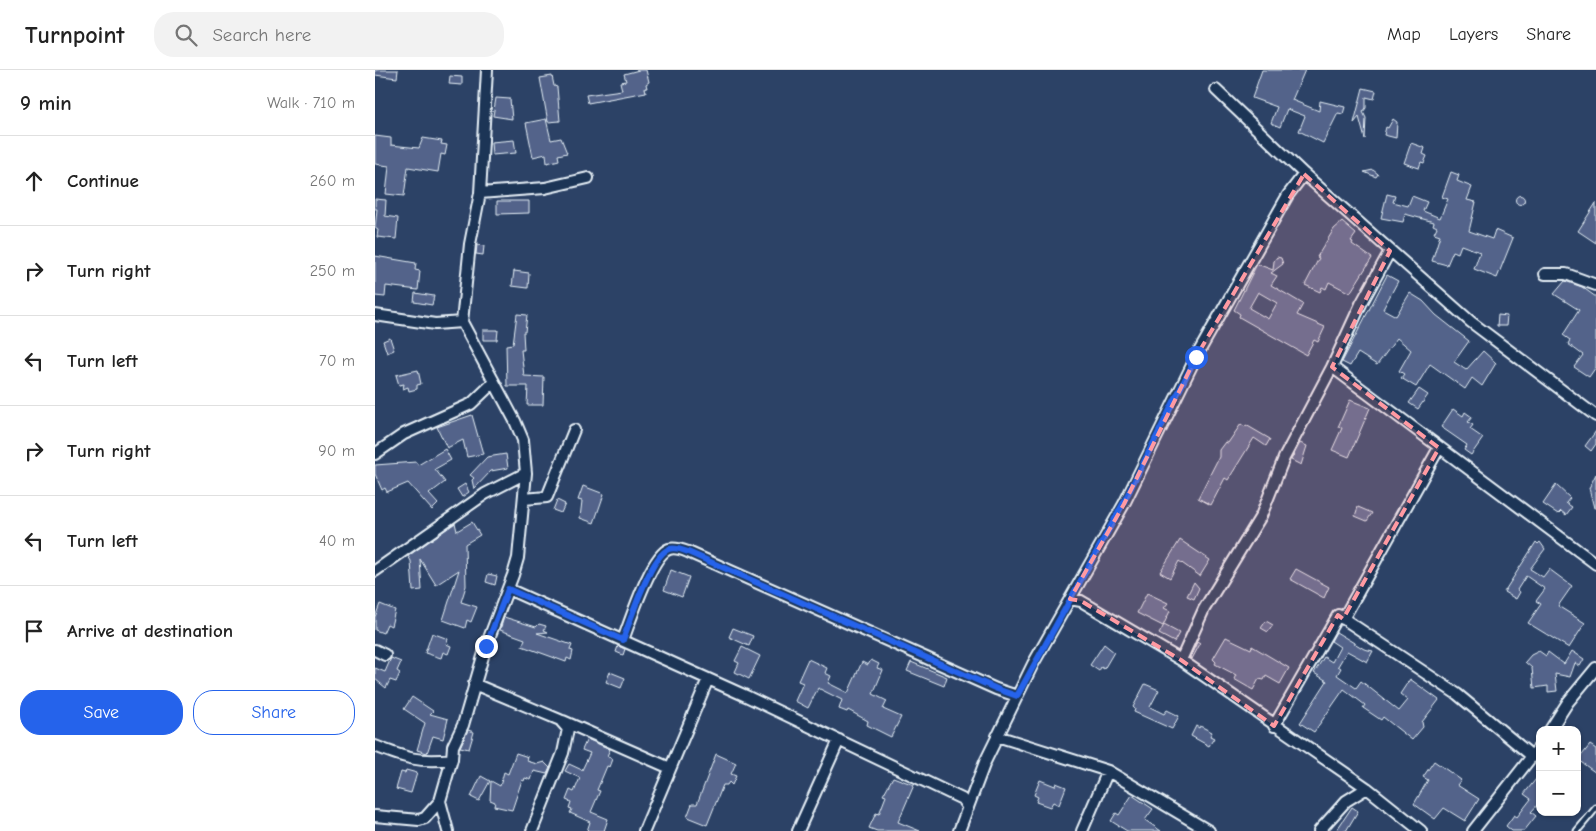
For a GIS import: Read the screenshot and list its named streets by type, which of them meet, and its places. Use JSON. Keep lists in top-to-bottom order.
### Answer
{
  "page": {
    "header": "Turnpoint",
    "search": "Search here",
    "nav": ["Map", "Layers", "Share"],
    "heading": ["9 min", "Walk · 710 m"],
    "list": [
      ["Continue", "260 m"],
      ["Turn right", "250 m"],
      ["Turn left", "70 m"],
      ["Turn right", "90 m"],
      ["Turn left", "40 m"],
      "Arrive at destination"
    ],
    "buttons": ["Save", "Share"],
    "map_buttons": ["+", "−"]
  }
}
